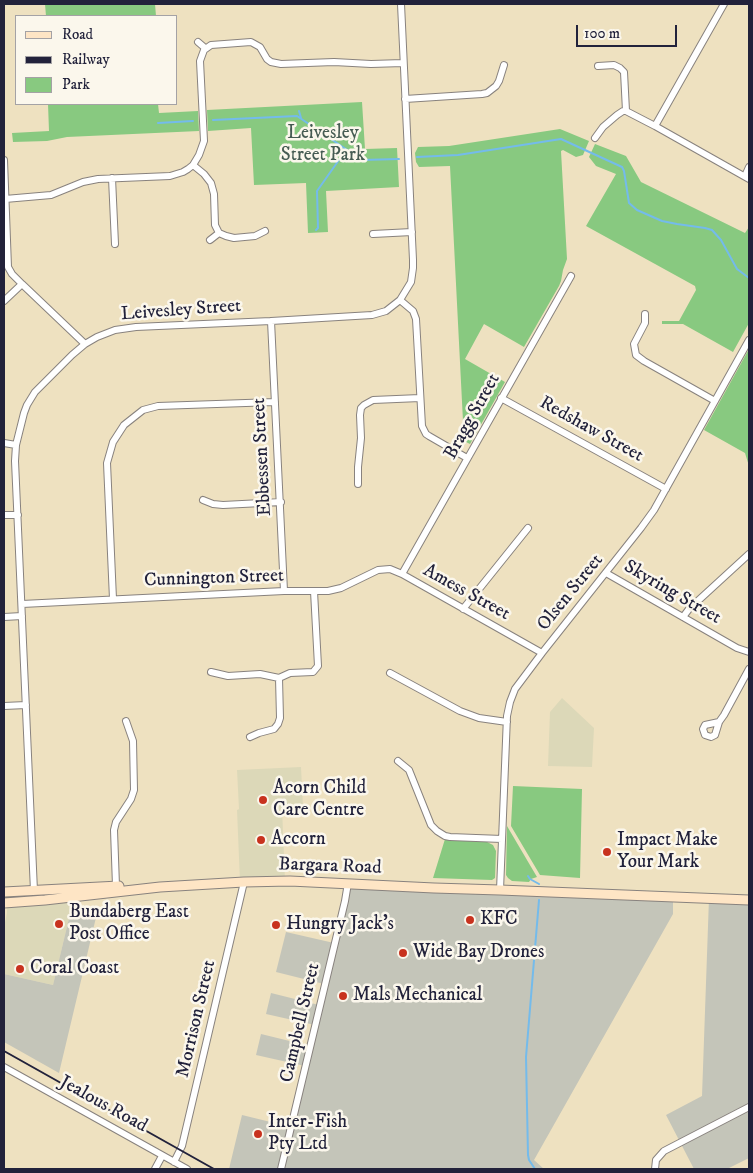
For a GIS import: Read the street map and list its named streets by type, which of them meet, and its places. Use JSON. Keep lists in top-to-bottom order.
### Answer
{
  "streets": {
    "main road": ["Bargara Road"],
    "street": [
      "Leivesley Street",
      "Bragg Street",
      "Redshaw Street",
      "Ebbessen Street",
      "Cunnington Street",
      "Amess Street",
      "Olsen Street",
      "Skyring Street",
      "Morrison Street",
      "Campbell Street",
      "Jealous Road"
    ]
  },
  "crossings": [
    ["Leivesley Street", "Ebbessen Street"],
    ["Leivesley Street", "Cunnington Street"],
    ["Leivesley Street", "Bargara Road"],
    ["Bragg Street", "Redshaw Street"],
    ["Bragg Street", "Cunnington Street"],
    ["Bragg Street", "Amess Street"],
    ["Redshaw Street", "Olsen Street"],
    ["Ebbessen Street", "Cunnington Street"],
    ["Cunnington Street", "Amess Street"],
    ["Amess Street", "Olsen Street"],
    ["Olsen Street", "Skyring Street"],
    ["Olsen Street", "Bargara Road"],
    ["Bargara Road", "Morrison Street"],
    ["Bargara Road", "Campbell Street"],
    ["Morrison Street", "Jealous Road"]
  ],
  "parks": ["Leivesley Street Park"],
  "places": [
    "Acorn Child Care Centre",
    "Accorn",
    "Impact Make Your Mark",
    "KFC",
    "Bundaberg East Post Office",
    "Hungry Jack's",
    "Wide Bay Drones",
    "Coral Coast",
    "Mals Mechanical",
    "Inter-Fish Pty Ltd"
  ],
  "legend": ["Road", "Railway", "Park"],
  "scale_bar": "100 m"
}
